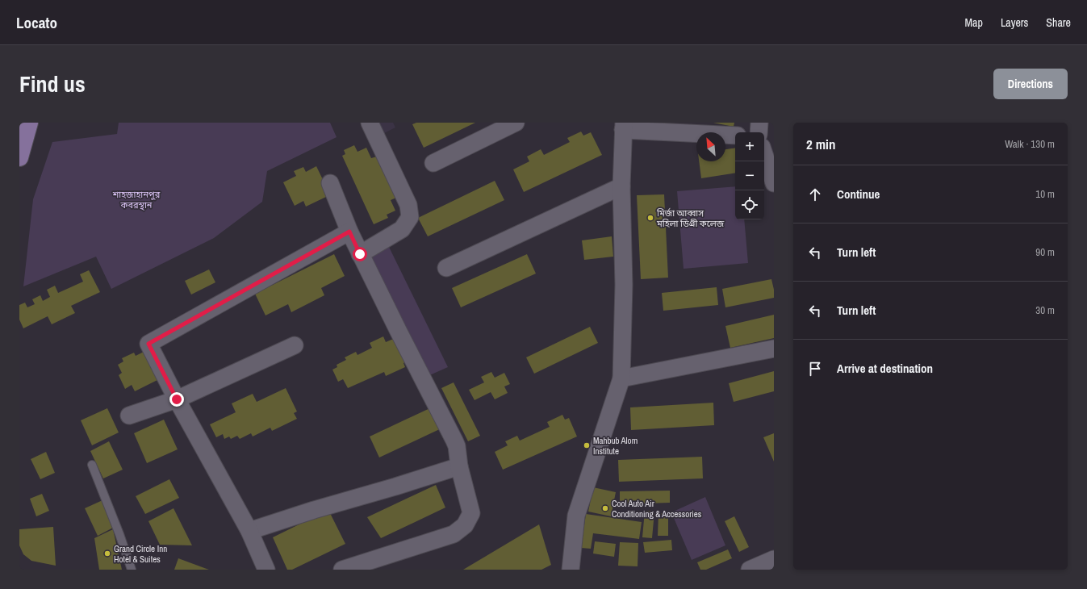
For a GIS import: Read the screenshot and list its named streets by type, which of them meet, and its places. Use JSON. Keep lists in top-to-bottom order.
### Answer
{
  "parks": ["শাহজাহানপুর কবরস্থান"],
  "places": [
    "মির্জা আব্বাস মহিলা ডিগ্রী কলেজ",
    "Mahbub Alom Institute",
    "Cool Auto Air Conditioning & Accessories",
    "Grand Circle Inn Hotel & Suites"
  ],
  "north": "top left",
  "page": {
    "header": "Locato",
    "nav": ["Map", "Layers", "Share"],
    "title": "Find us",
    "buttons": "Directions",
    "heading": ["2 min", "Walk · 130 m"],
    "map_buttons": ["+", "−"],
    "list": [
      ["Continue", "10 m"],
      ["Turn left", "90 m"],
      ["Turn left", "30 m"],
      "Arrive at destination"
    ]
  }
}
